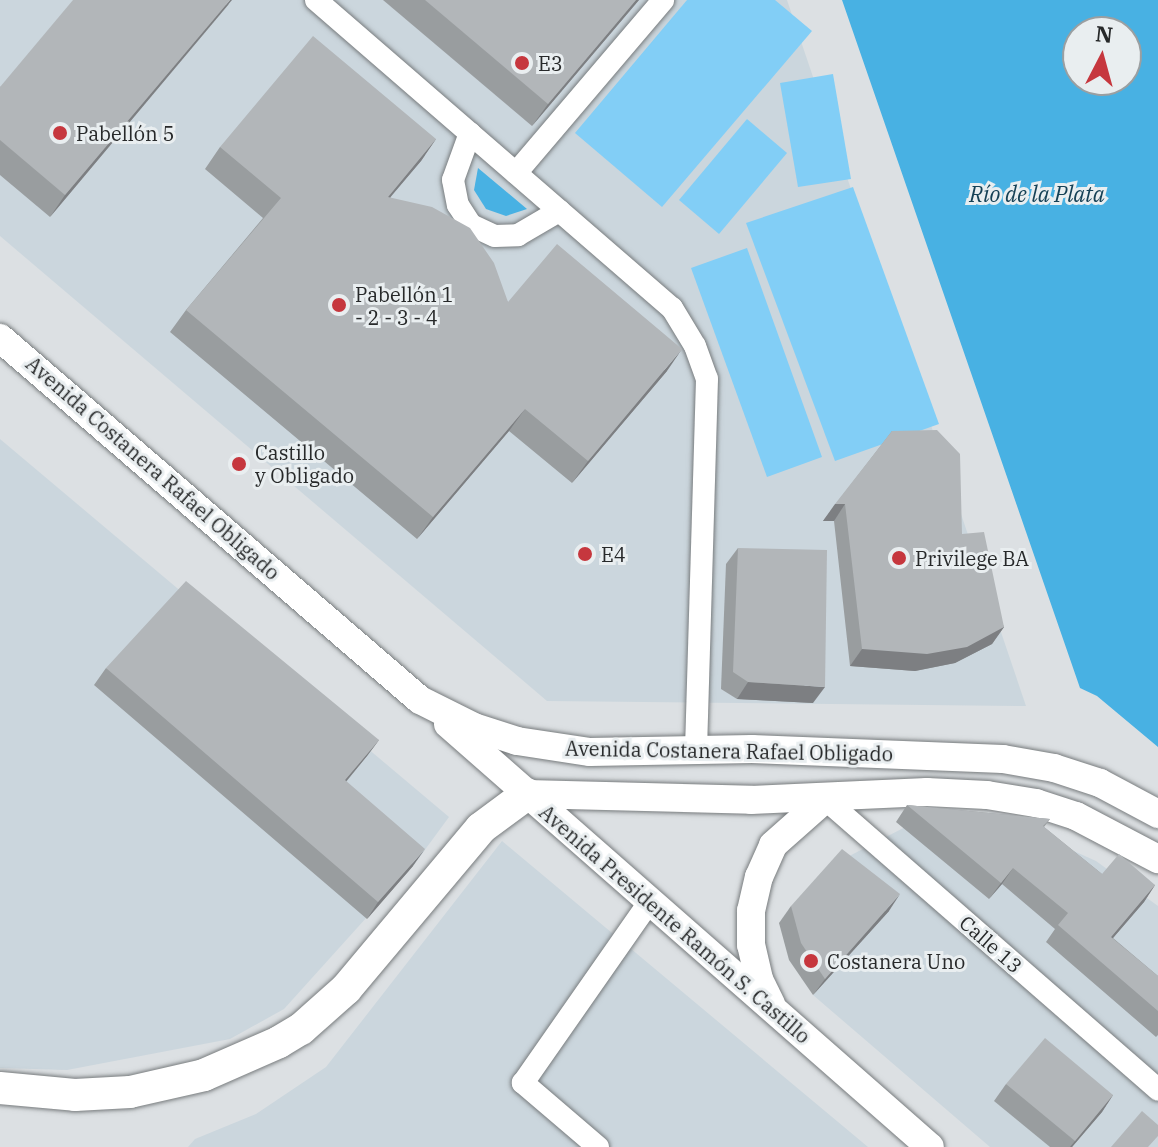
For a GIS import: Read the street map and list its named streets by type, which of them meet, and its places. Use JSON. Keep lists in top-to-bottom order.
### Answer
{
  "streets": {
    "main road": ["Avenida Costanera Rafael Obligado", "Avenida Presidente Ramón S. Castillo"],
    "street": ["Calle 13"]
  },
  "crossings": [
    ["Avenida Costanera Rafael Obligado", "Avenida Presidente Ramón S. Castillo"],
    ["Avenida Costanera Rafael Obligado", "Calle 13"]
  ],
  "water": ["Río de la Plata"],
  "places": [
    "E3",
    "Pabellón 5",
    "Pabellón 1 - 2 - 3 - 4",
    "Castillo y Obligado",
    "E4",
    "Privilege BA",
    "Costanera Uno"
  ],
  "north": "top"
}
